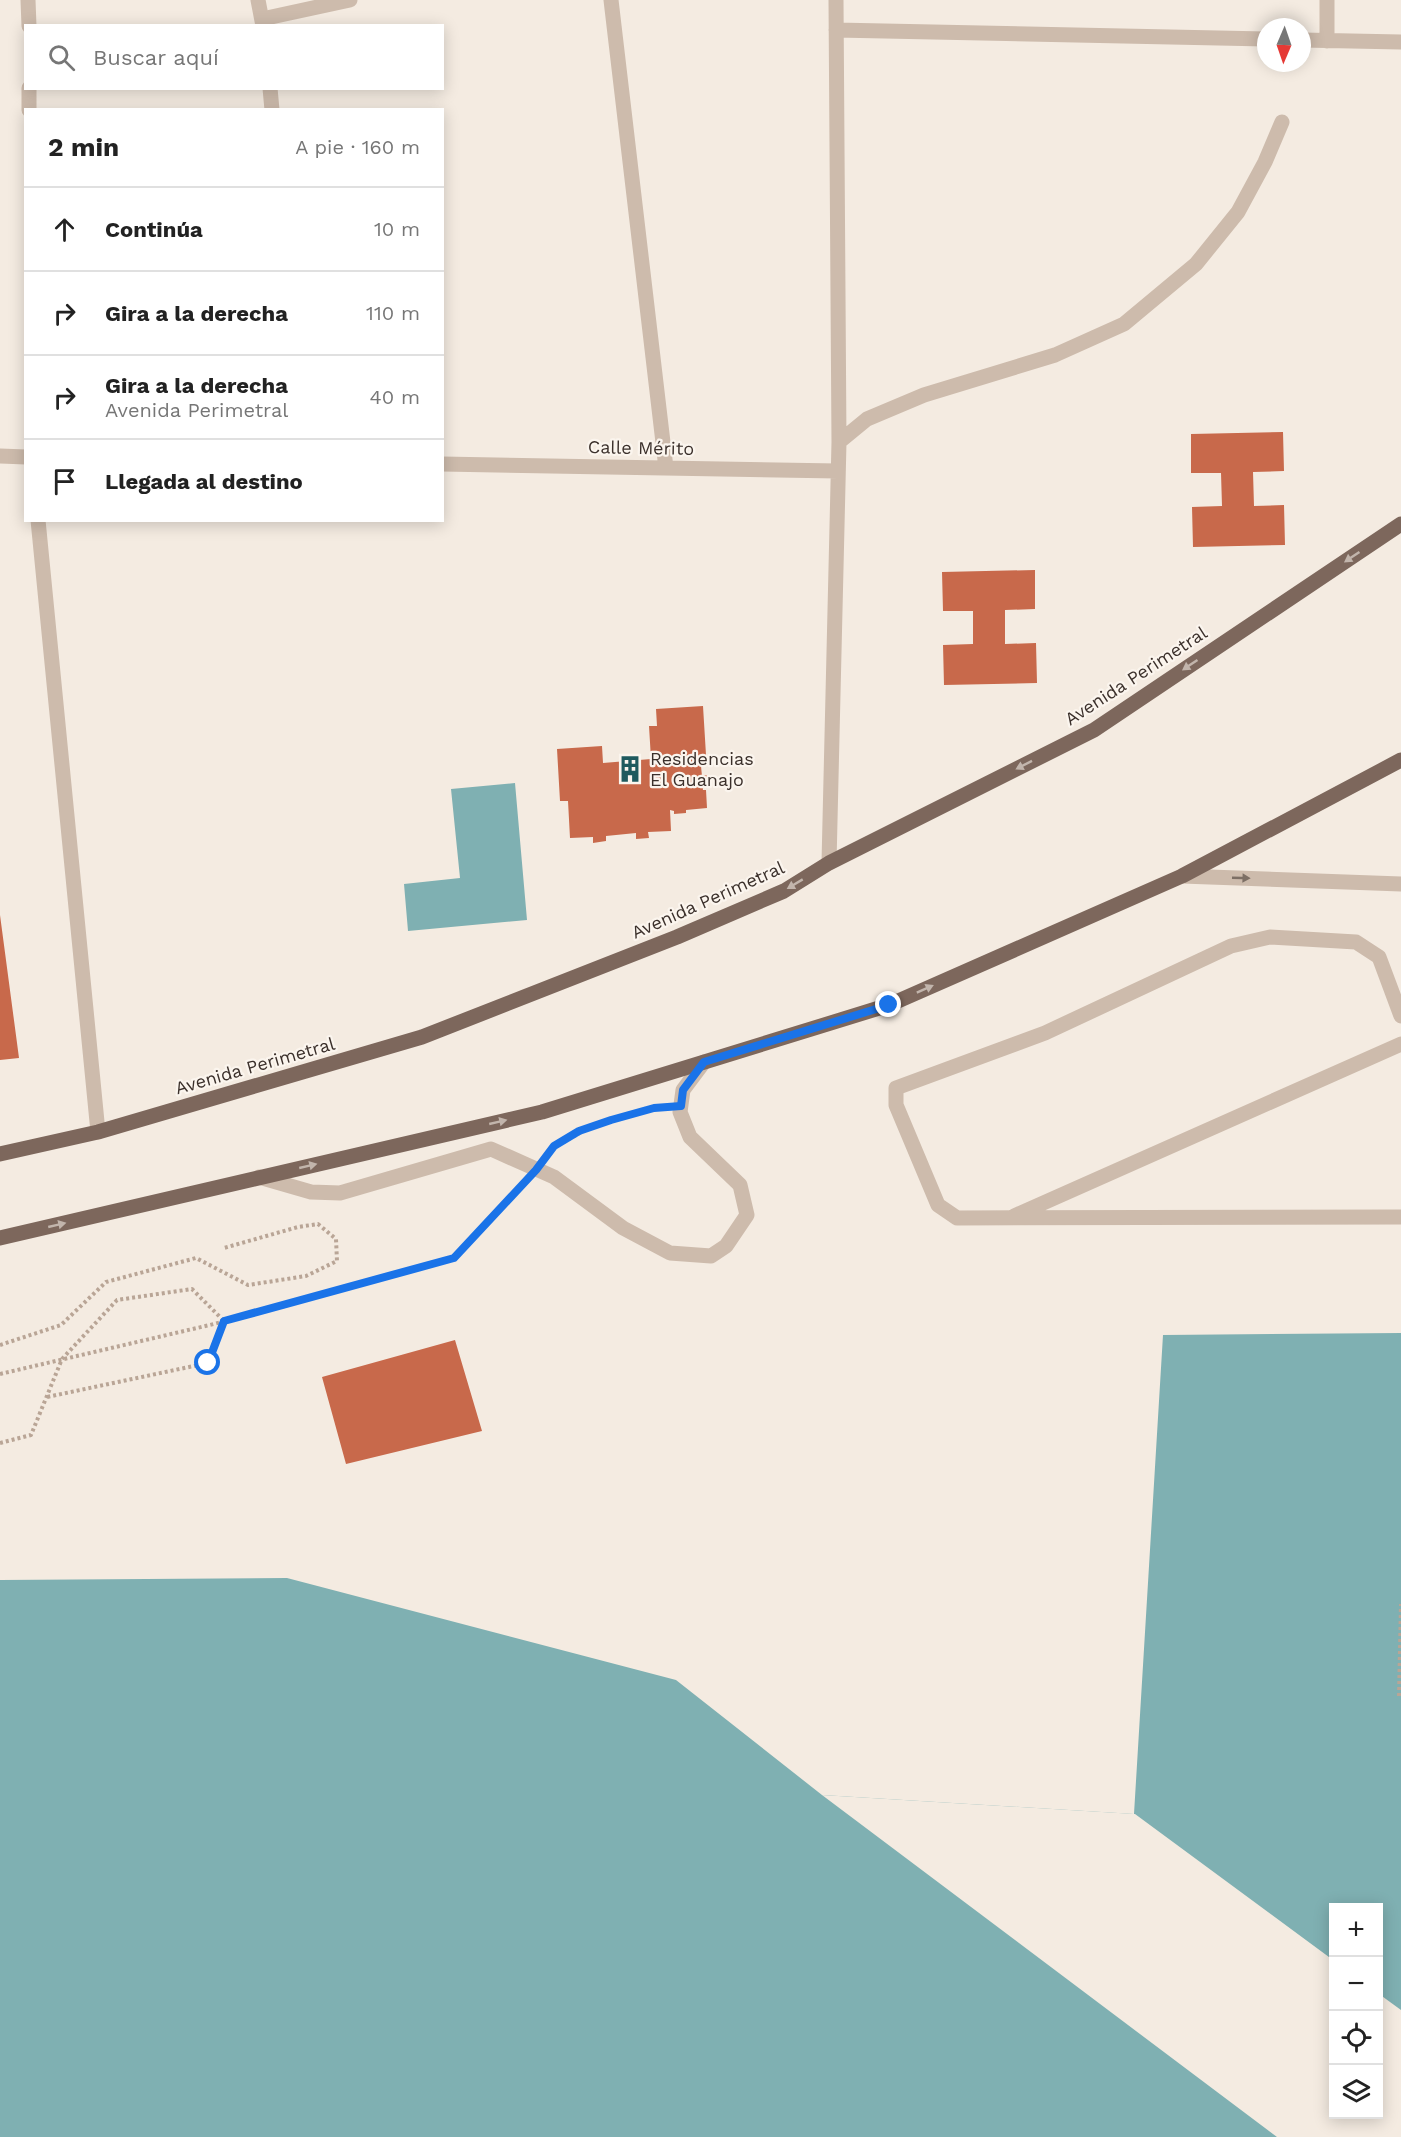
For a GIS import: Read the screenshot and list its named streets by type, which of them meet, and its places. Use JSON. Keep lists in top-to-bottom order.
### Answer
{
  "streets": {
    "main road": ["Avenida Perimetral"],
    "street": ["Calle Mérito"]
  },
  "places": {
    "building": ["Residencias El Guanajo"]
  },
  "north": "bottom",
  "page": {
    "search": "Buscar aquí",
    "heading": ["2 min", "A pie · 160 m"],
    "list": [
      ["Continúa", "10 m"],
      ["Gira a la derecha", "110 m"],
      ["Gira a la derecha", "Avenida Perimetral", "40 m"],
      "Llegada al destino"
    ],
    "map_buttons": ["+", "−"]
  }
}
